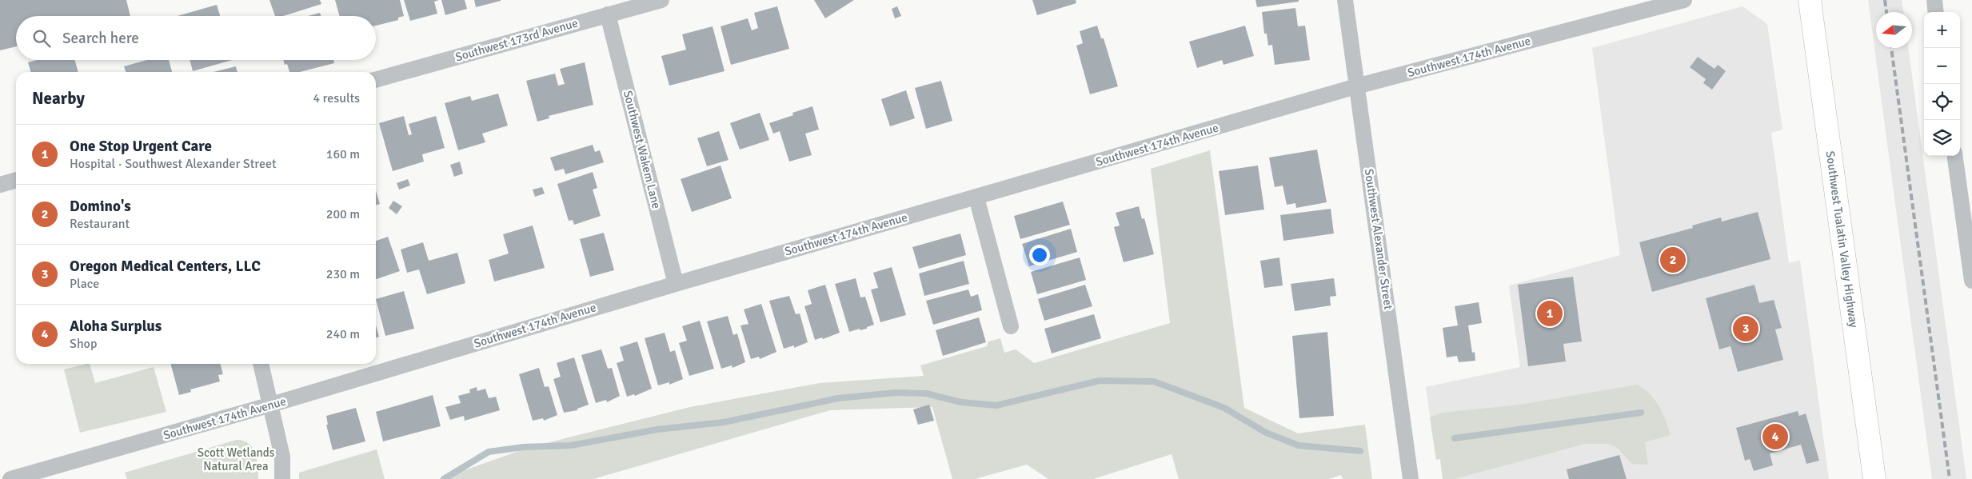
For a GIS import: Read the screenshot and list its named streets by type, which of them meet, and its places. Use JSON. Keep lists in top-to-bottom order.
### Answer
{
  "streets": {
    "main road": ["Southwest Tualatin Valley Highway"],
    "street": [
      "Southwest 173rd Avenue",
      "Southwest 174th Avenue",
      "Southwest Wakem Lane",
      "Southwest Alexander Street"
    ]
  },
  "crossings": [
    ["Southwest 173rd Avenue", "Southwest Wakem Lane"],
    ["Southwest 174th Avenue", "Southwest Wakem Lane"],
    ["Southwest 174th Avenue", "Southwest Alexander Street"]
  ],
  "parks": ["Scott Wetlands Natural Area"],
  "north": "left",
  "page": {
    "map_buttons": ["+", "−"],
    "search": "Search here",
    "heading": ["Nearby", "4 results"],
    "list": [
      {
        "mark": "1",
        "name": "One Stop Urgent Care",
        "note": "Hospital · Southwest Alexander Street",
        "value": "160 m"
      },
      {
        "mark": "2",
        "name": "Domino's",
        "note": "Restaurant",
        "value": "200 m"
      },
      {
        "mark": "3",
        "name": "Oregon Medical Centers, LLC",
        "note": "Place",
        "value": "230 m"
      },
      {
        "mark": "4",
        "name": "Aloha Surplus",
        "note": "Shop",
        "value": "240 m"
      }
    ],
    "pins": [
      "2",
      "1",
      "3",
      "4"
    ]
  }
}
